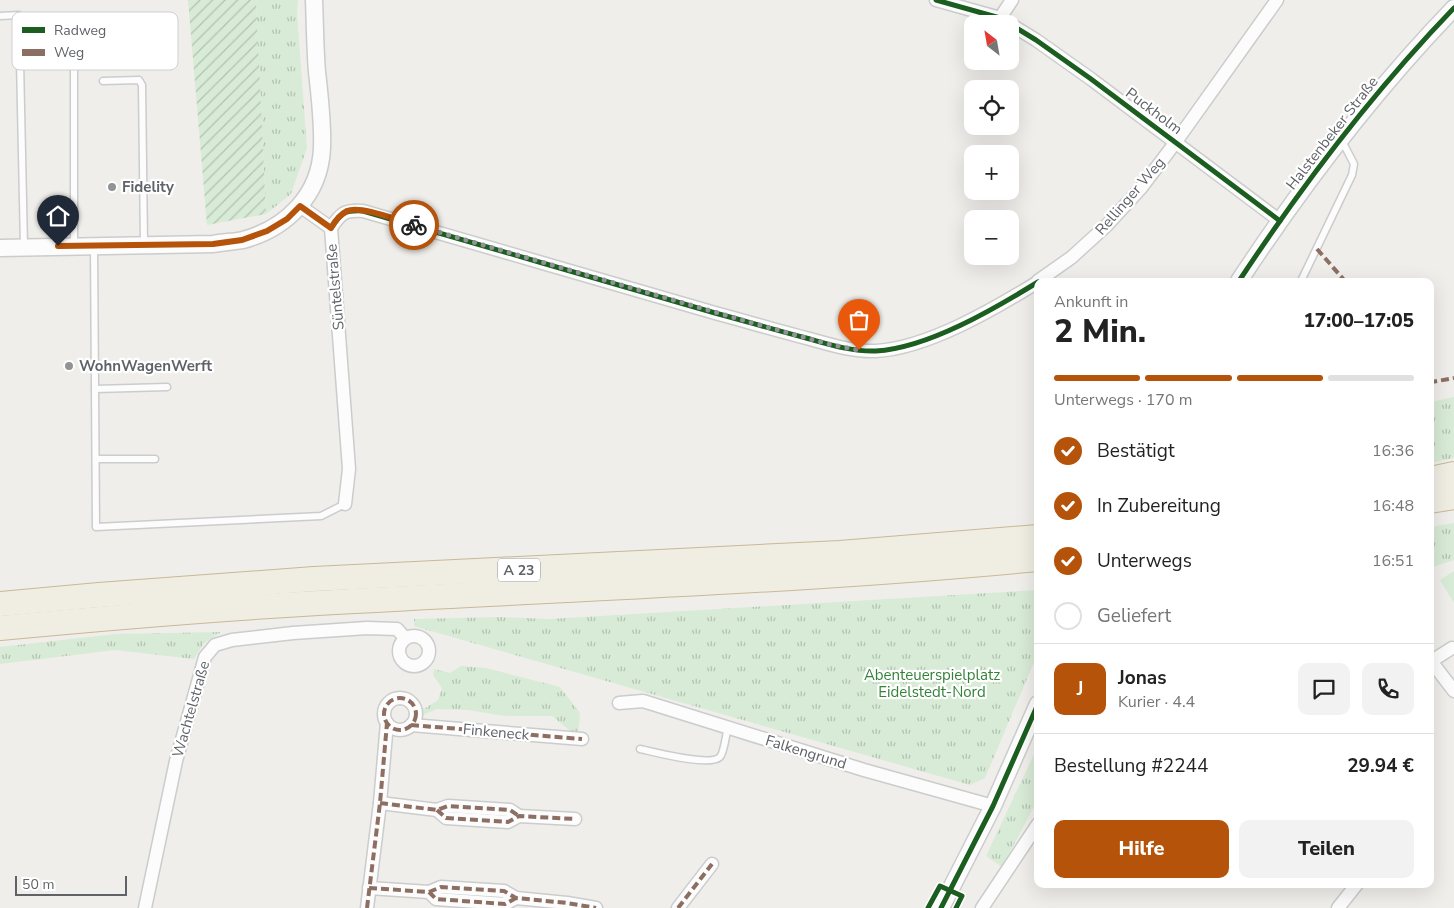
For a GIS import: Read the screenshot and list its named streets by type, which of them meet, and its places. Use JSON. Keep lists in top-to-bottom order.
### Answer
{
  "streets": {
    "highway": ["A 23"],
    "street": [
      "Puckholm",
      "Halstenbeker Straße",
      "Rellinger Weg",
      "Süntelstraße",
      "Wachtelstraße",
      "Finkeneck",
      "Falkengrund"
    ]
  },
  "crossings": [
    ["Puckholm", "Halstenbeker Straße"],
    ["Puckholm", "Rellinger Weg"],
    ["Rellinger Weg", "Süntelstraße"]
  ],
  "parks": ["Abenteuerspielplatz Eidelstedt-Nord"],
  "places": ["Fidelity", "WohnWagenWerft"],
  "legend": ["Radweg", "Weg"],
  "scale_bar": "50 m",
  "north": "top left",
  "page": {
    "map_buttons": ["+", "−"],
    "heading": ["2 Min.", "Ankunft in", "17:00–17:05"],
    "panel": [
      "Jonas",
      "Kurier · 4.4",
      "Bestellung #2244",
      "29.94 €"
    ],
    "bar": "Unterwegs · 170 m",
    "list": [
      ["Bestätigt", "16:36"],
      ["In Zubereitung", "16:48"],
      ["Unterwegs", "16:51"],
      "Geliefert"
    ],
    "round": "J",
    "buttons": ["Hilfe", "Teilen"],
    "scale": "50 m"
  }
}
